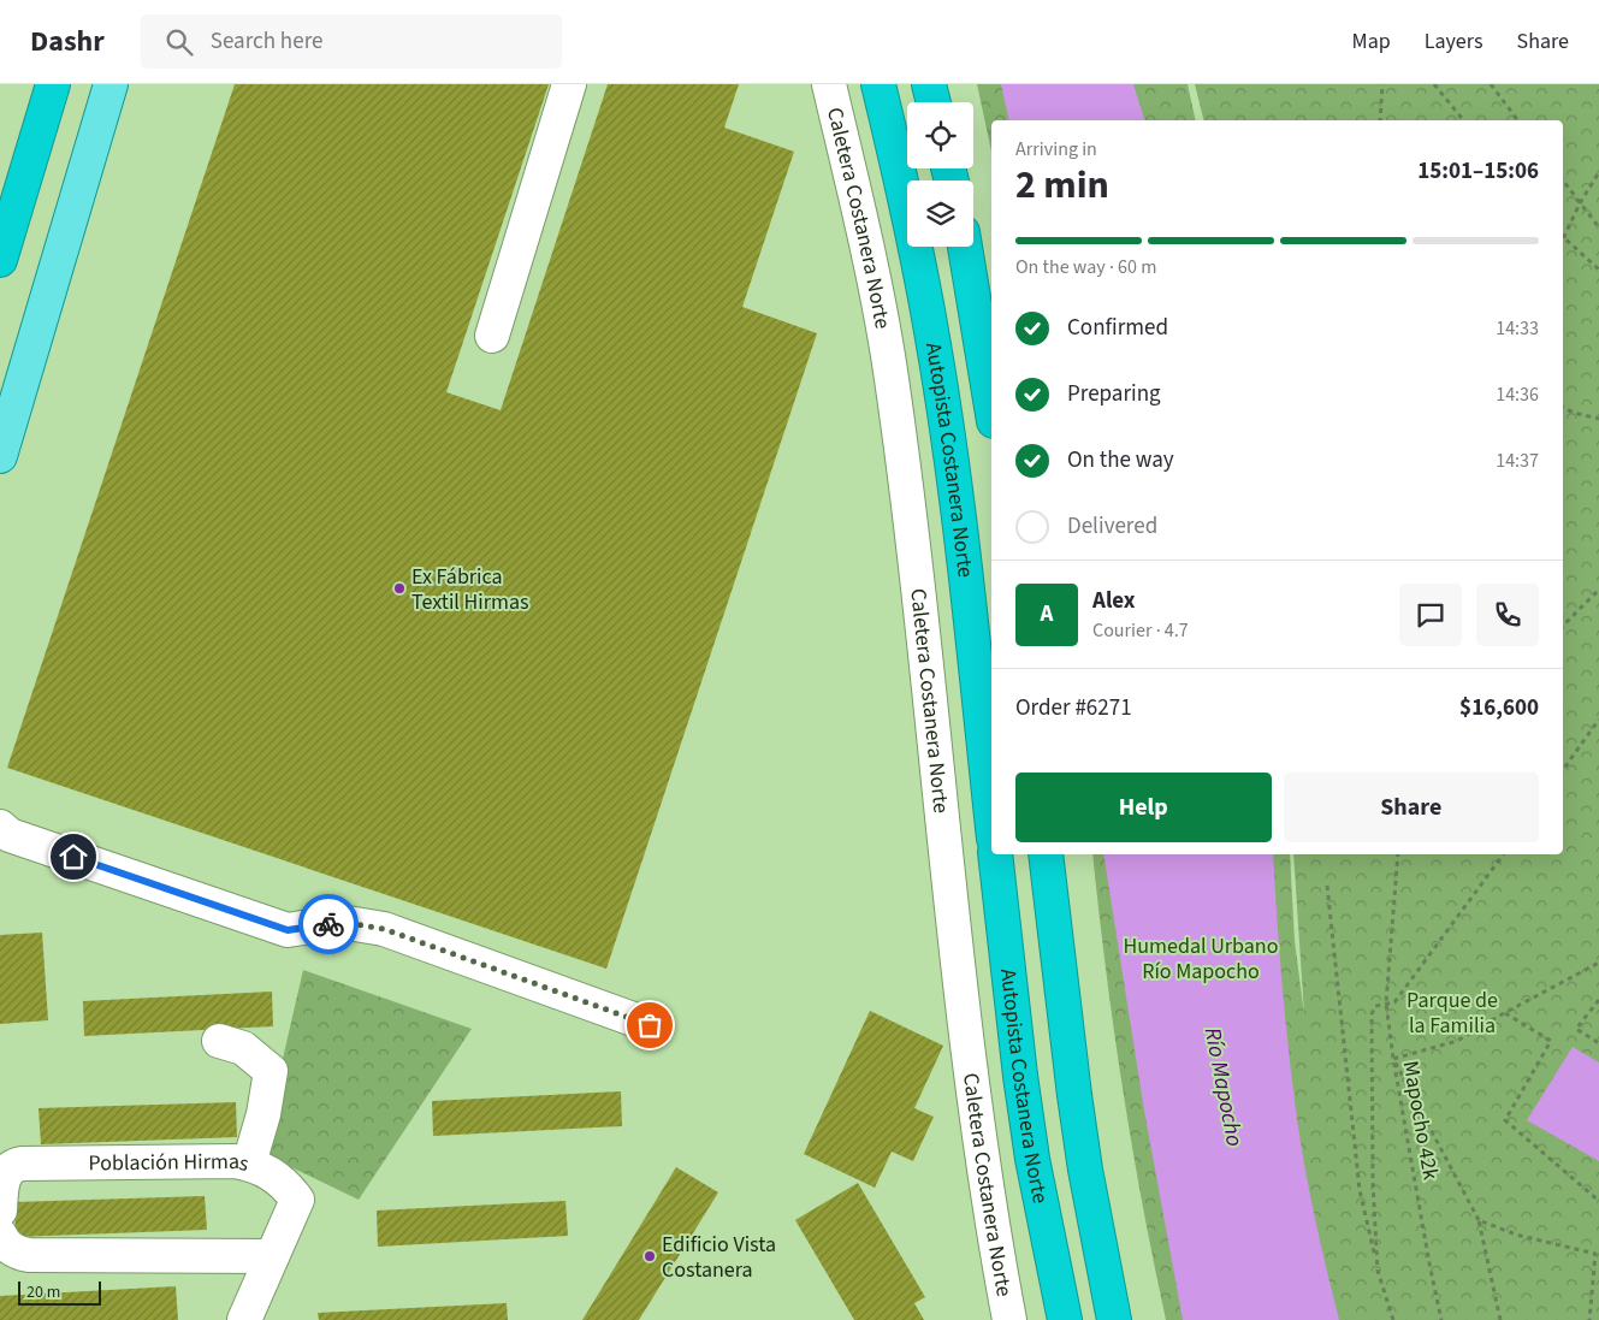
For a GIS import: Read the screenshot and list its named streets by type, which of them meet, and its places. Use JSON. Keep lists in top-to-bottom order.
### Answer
{
  "streets": {
    "highway": ["Autopista Costanera Norte"],
    "street": ["Caletera Costanera Norte", "Población Hirmas"],
    "path": ["Mapocho 42k"]
  },
  "water": ["Río Mapocho"],
  "parks": ["Humedal Urbano Río Mapocho", "Parque de la Familia"],
  "places": ["Ex Fábrica Textil Hirmas", "Edificio Vista Costanera"],
  "scale_bar": "20 m",
  "page": {
    "header": "Dashr",
    "search": "Search here",
    "nav": ["Map", "Layers", "Share"],
    "heading": ["2 min", "Arriving in", "15:01–15:06"],
    "panel": [
      "Alex",
      "Courier · 4.7",
      "Order #6271",
      "$16,600"
    ],
    "bar": "On the way · 60 m",
    "list": [
      ["Confirmed", "14:33"],
      ["Preparing", "14:36"],
      ["On the way", "14:37"],
      "Delivered"
    ],
    "round": "A",
    "buttons": ["Help", "Share"],
    "scale": "20 m"
  }
}
